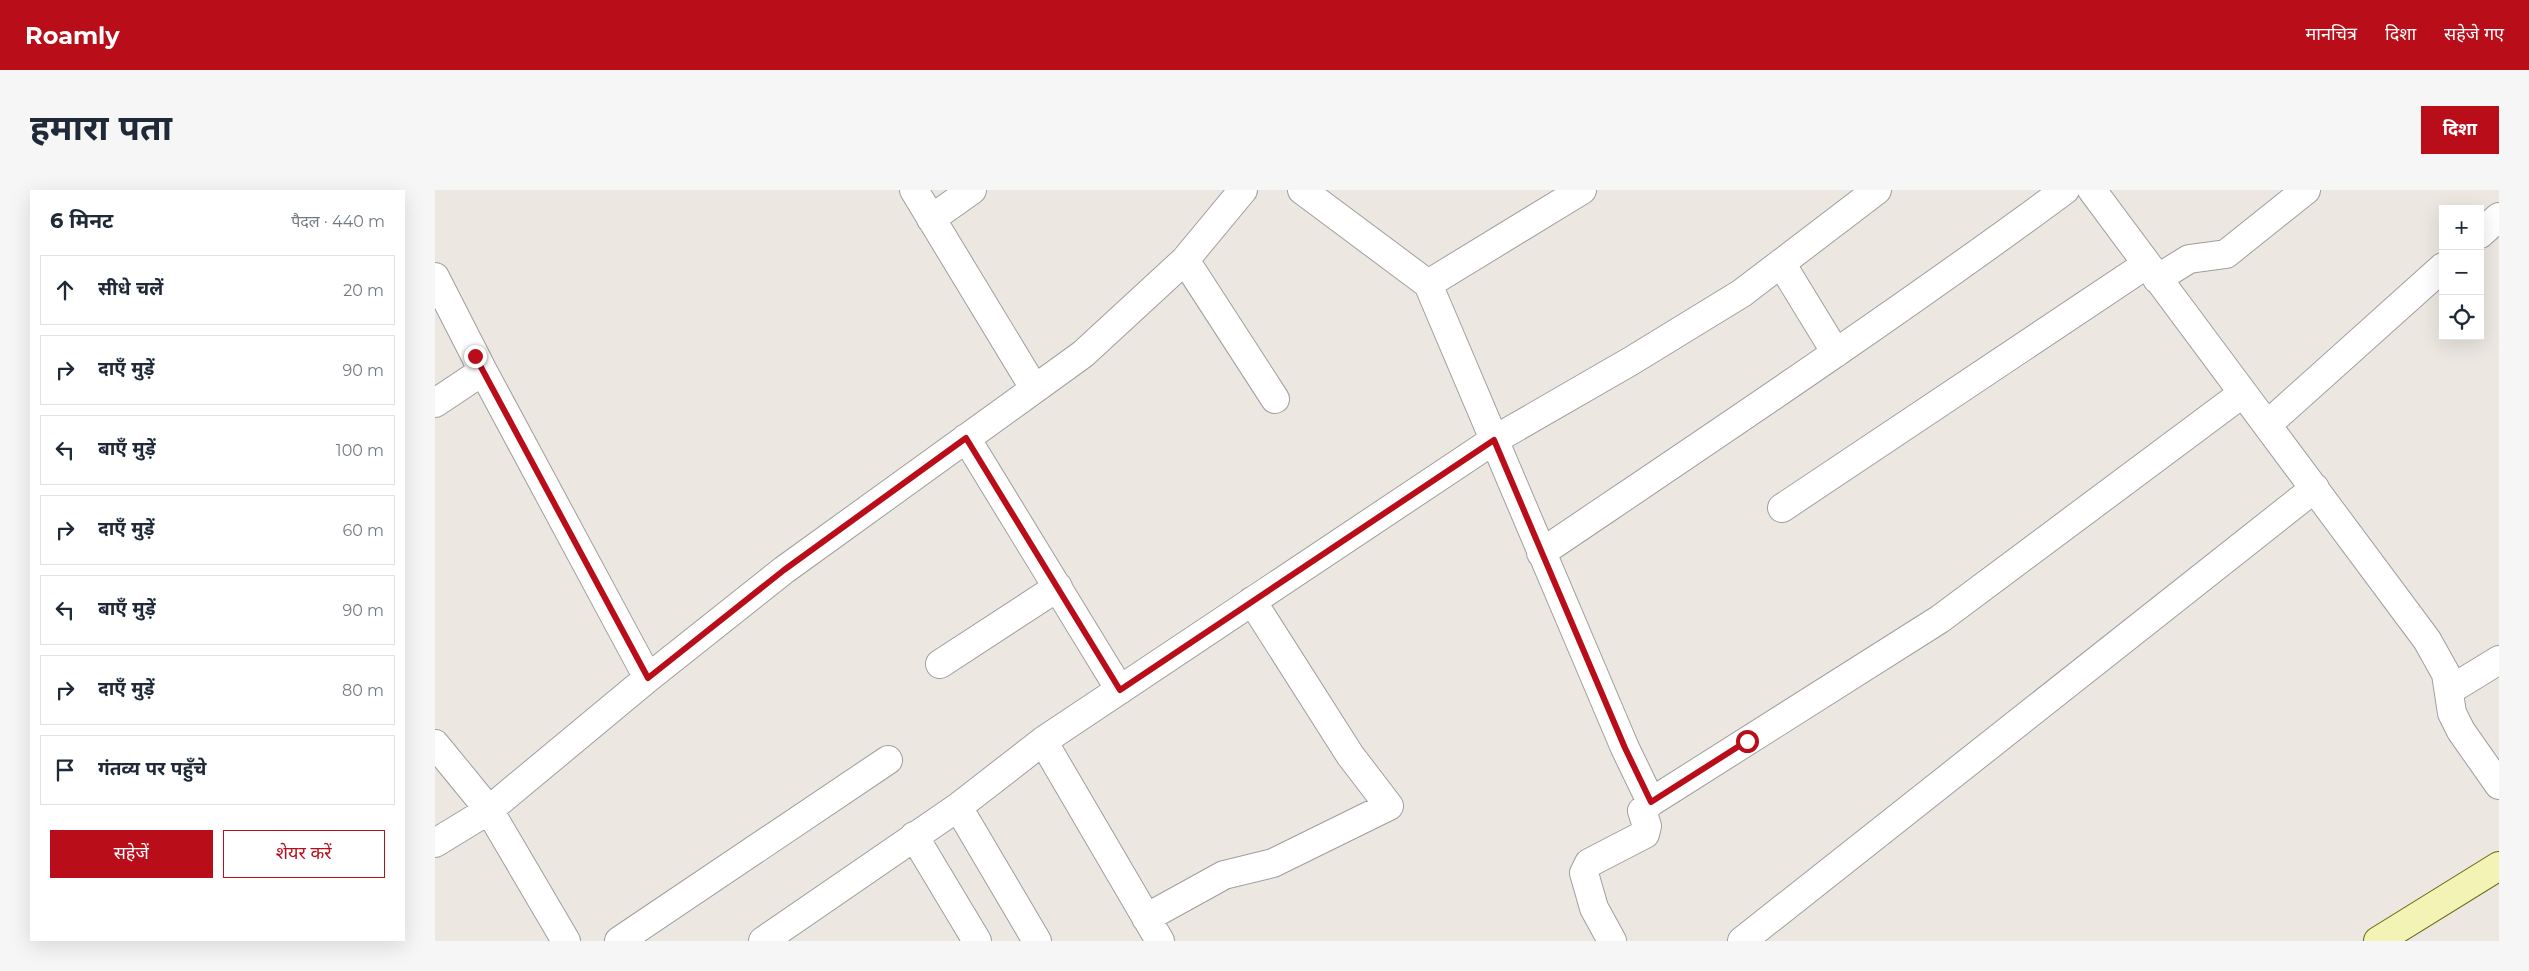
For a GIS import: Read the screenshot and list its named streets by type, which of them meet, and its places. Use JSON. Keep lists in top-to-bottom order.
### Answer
{
  "page": {
    "header": "Roamly",
    "nav": ["मानचित्र", "दिशा", "सहेजे गए"],
    "title": "हमारा पता",
    "buttons": [
      "दिशा",
      ["सहेजें", "शेयर करें"]
    ],
    "heading": ["6 मिनट", "पैदल · 440 m"],
    "map_buttons": ["+", "−"],
    "list": [
      ["सीधे चलें", "20 m"],
      ["दाएँ मुड़ें", "90 m"],
      ["बाएँ मुड़ें", "100 m"],
      ["दाएँ मुड़ें", "60 m"],
      ["बाएँ मुड़ें", "90 m"],
      ["दाएँ मुड़ें", "80 m"],
      "गंतव्य पर पहुँचे"
    ]
  }
}
